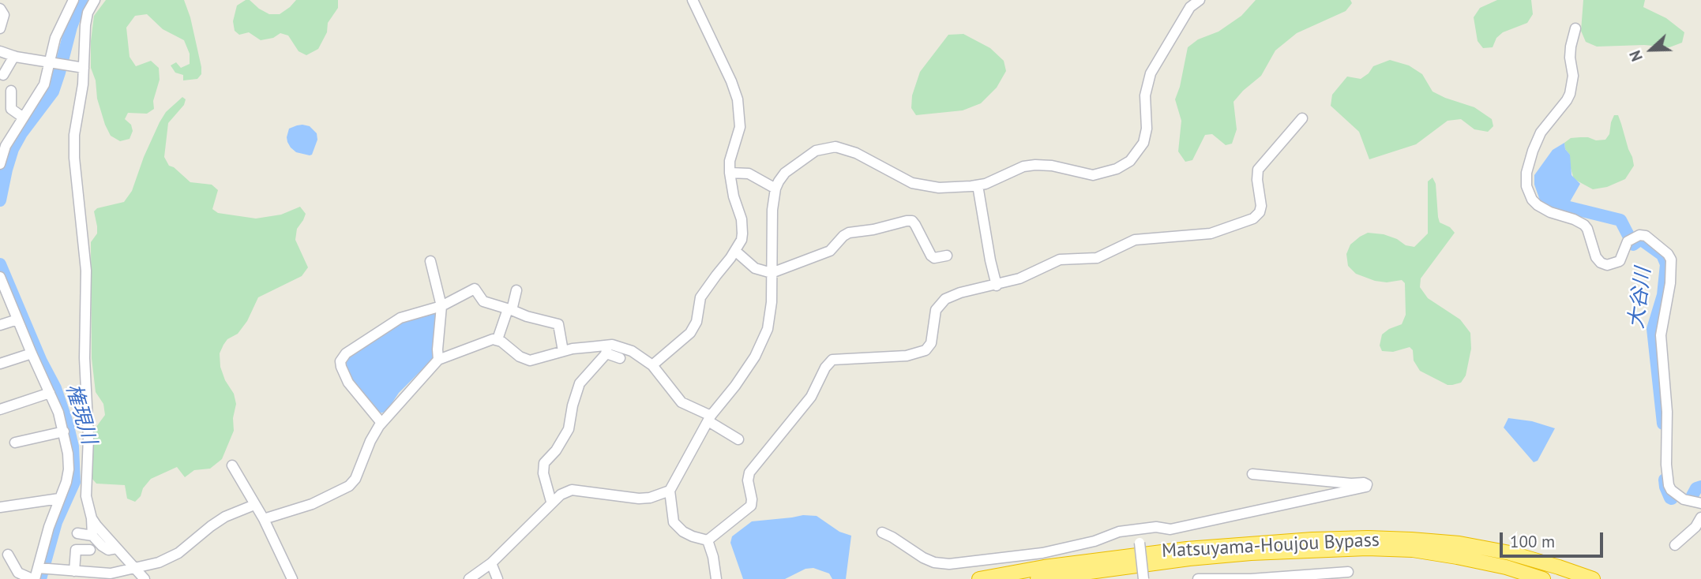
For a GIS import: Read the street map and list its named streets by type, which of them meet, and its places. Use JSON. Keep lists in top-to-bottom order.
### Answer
{
  "streets": {
    "highway": ["Matsuyama-Houjou Bypass"]
  },
  "water": ["大谷川", "権現川"],
  "scale_bar": "100 m",
  "north": "left"
}
